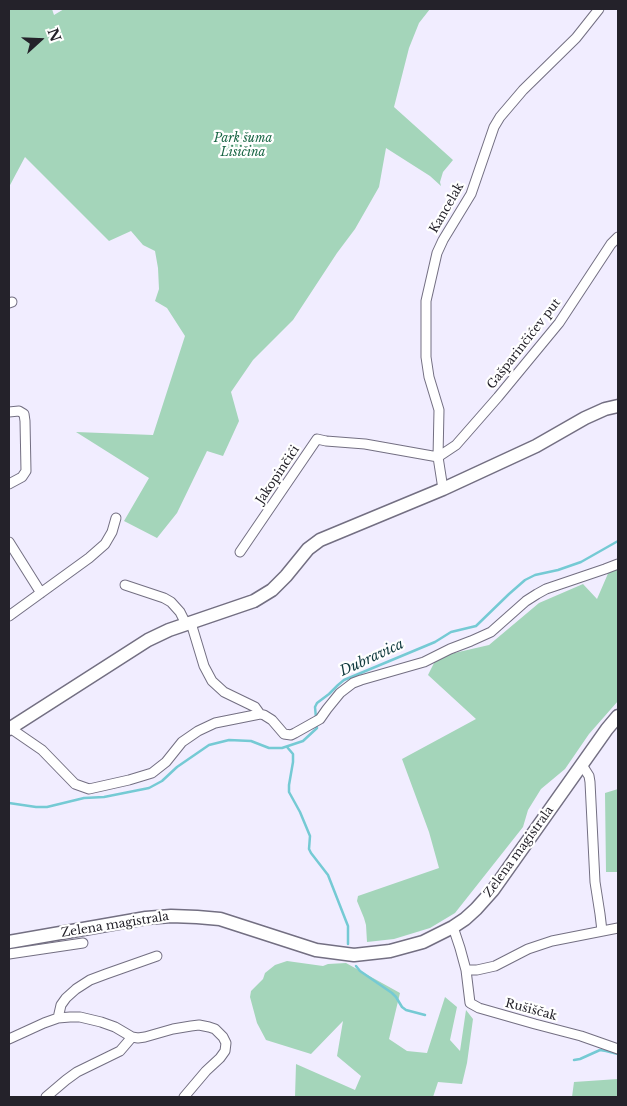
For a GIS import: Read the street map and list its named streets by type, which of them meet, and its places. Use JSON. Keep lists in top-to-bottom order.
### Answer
{
  "streets": {
    "street": [
      "Kancelak",
      "Gašparinčićev put",
      "Jakopinčići",
      "Zelena magistrala",
      "Rušiščak"
    ]
  },
  "crossings": [
    ["Kancelak", "Gašparinčićev put"],
    ["Kancelak", "Jakopinčići"],
    ["Gašparinčićev put", "Jakopinčići"],
    ["Zelena magistrala", "Rušiščak"]
  ],
  "water": ["Dubravica"],
  "parks": ["Park šuma Lisičina"],
  "north": "right"
}
